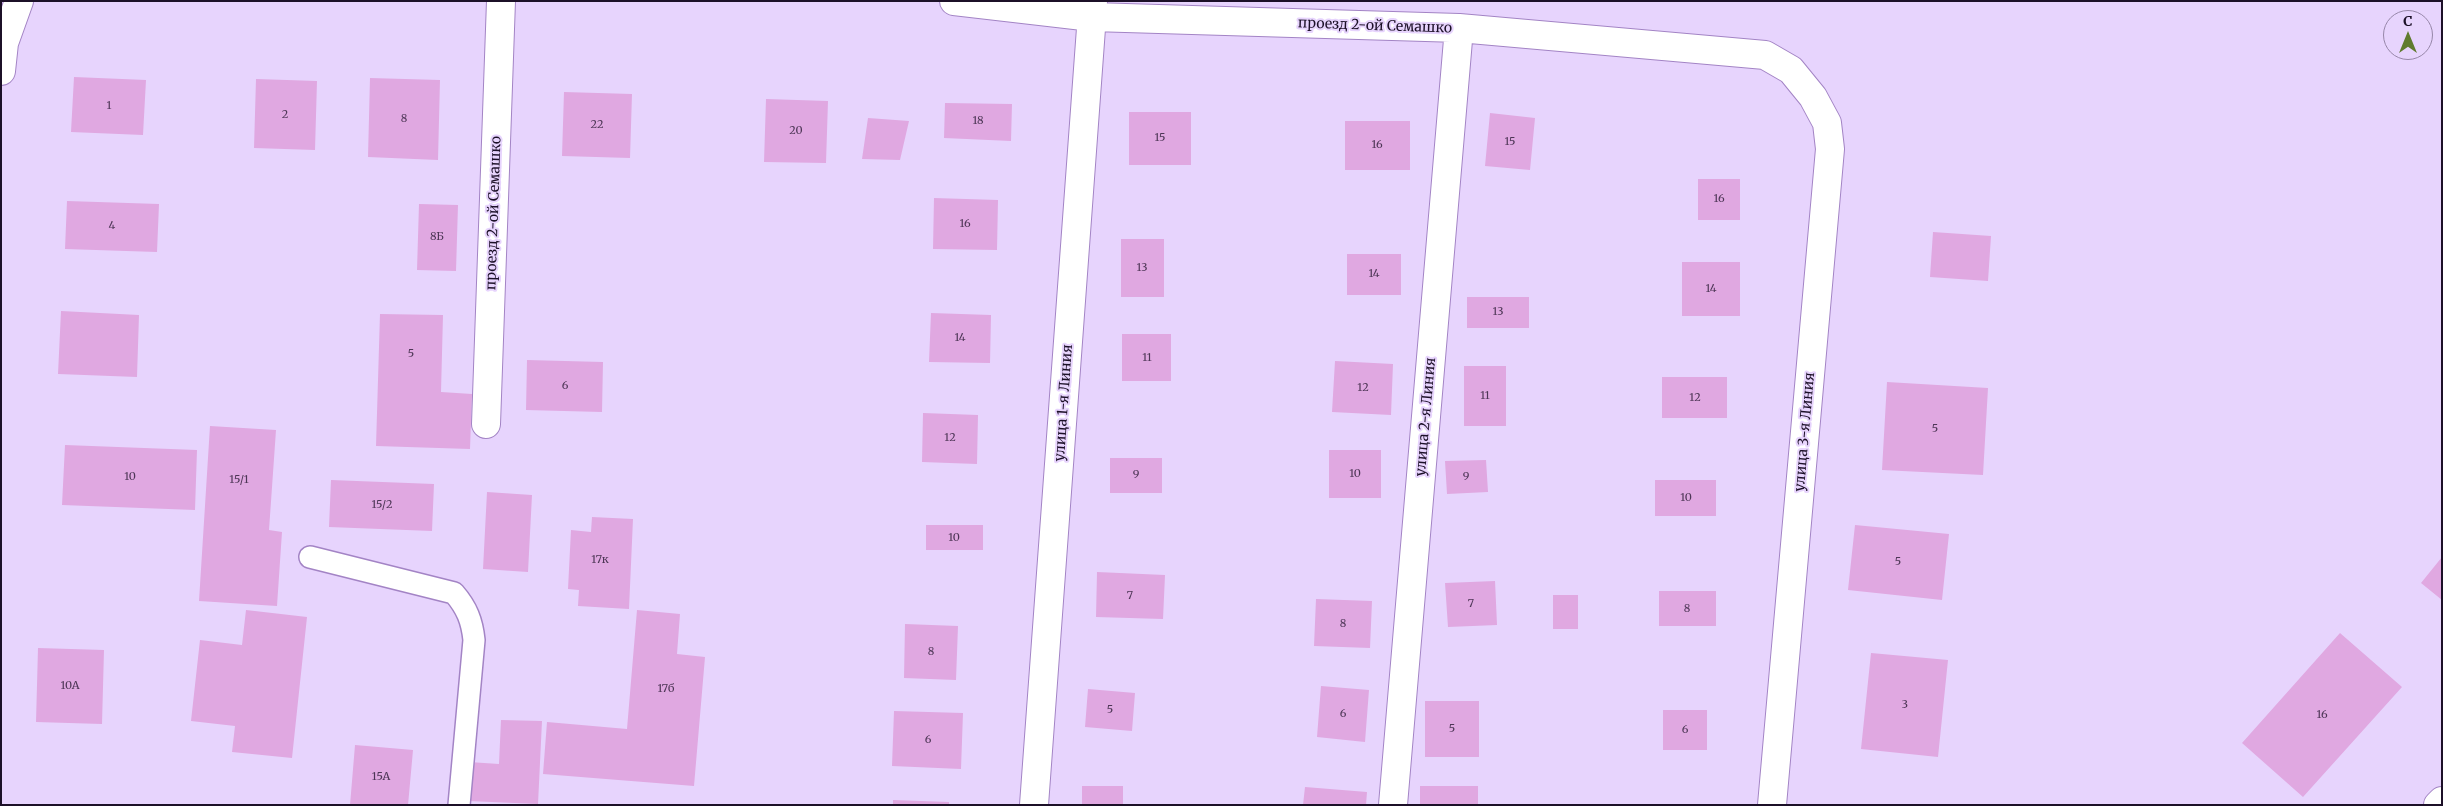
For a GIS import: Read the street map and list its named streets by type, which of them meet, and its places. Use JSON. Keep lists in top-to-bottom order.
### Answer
{
  "streets": {
    "street": [
      "проезд 2-ой Семашко",
      "улица 1-я Линия",
      "улица 2-я Линия",
      "улица 3-я Линия"
    ]
  },
  "crossings": [
    ["проезд 2-ой Семашко", "улица 1-я Линия"],
    ["проезд 2-ой Семашко", "улица 2-я Линия"],
    ["проезд 2-ой Семашко", "улица 3-я Линия"]
  ],
  "house_numbers": [
    "1",
    "2",
    "8",
    "18",
    "22",
    "20",
    "15",
    "15",
    "16",
    "16",
    "16",
    "4",
    "8Б",
    "13",
    "14",
    "14",
    "13",
    "14",
    "5",
    "11",
    "6",
    "12",
    "11",
    "12",
    "5",
    "12",
    "10",
    "9",
    "10",
    "9",
    "15/1",
    "10",
    "15/2",
    "10",
    "17к",
    "5",
    "7",
    "7",
    "8",
    "8",
    "8",
    "10А",
    "17б",
    "3",
    "5",
    "6",
    "16",
    "5",
    "6",
    "6",
    "15А"
  ],
  "north": "top"
}
